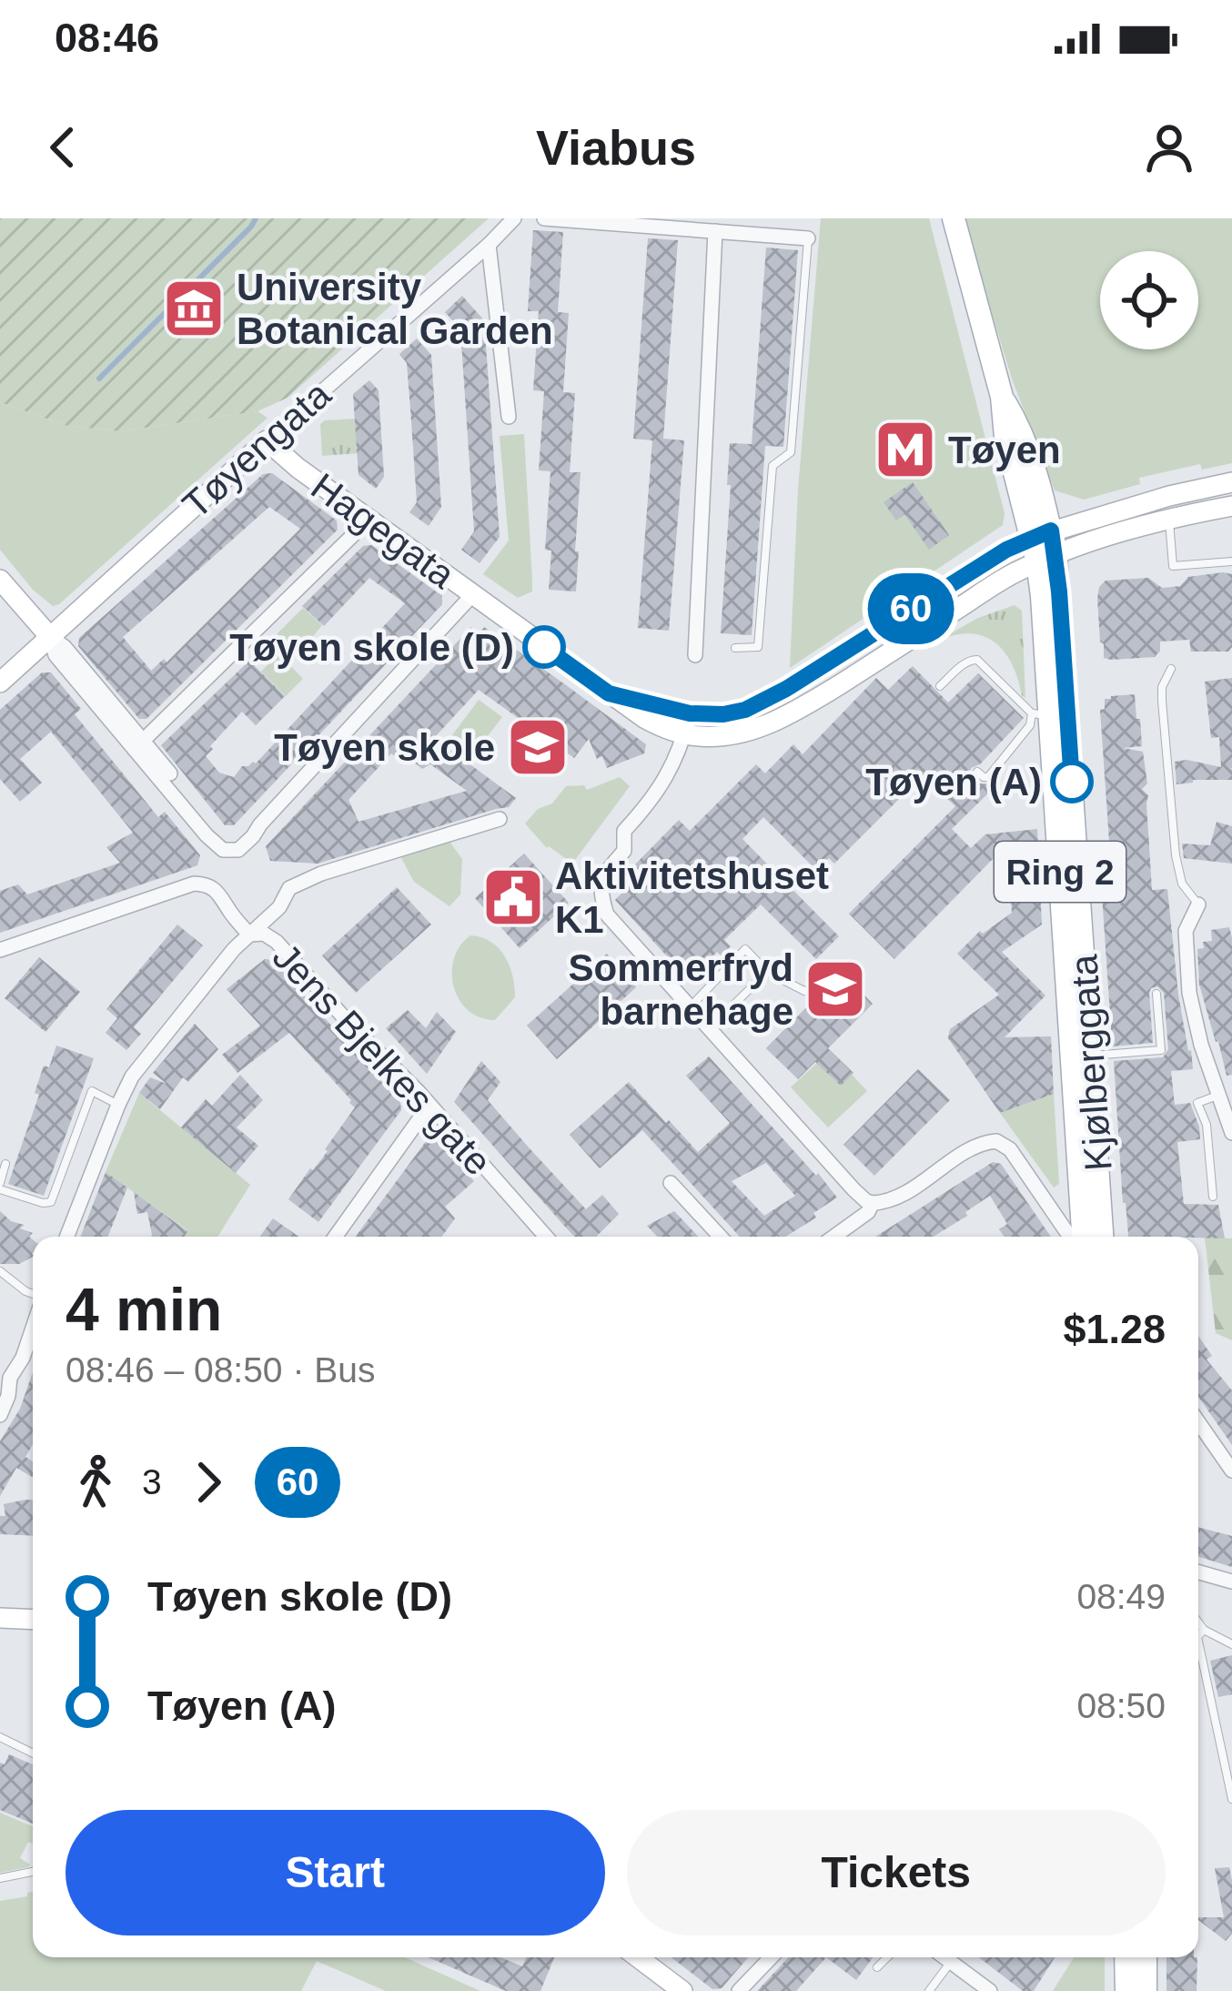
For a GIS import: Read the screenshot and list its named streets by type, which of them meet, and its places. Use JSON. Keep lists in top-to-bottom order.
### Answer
{
  "streets": {
    "main road": [
      "Tøyengata",
      "Hagegata",
      "Ring 2",
      "Kjølberggata"
    ],
    "street": ["Jens Bjelkes gate"]
  },
  "crossings": [
    ["Tøyengata", "Hagegata"],
    ["Hagegata", "Ring 2"],
    ["Ring 2", "Kjølberggata"]
  ],
  "places": {
    "museum": ["University Botanical Garden"],
    "metro station": ["Tøyen"],
    "other": ["Tøyen skole (D)", "Tøyen (A)"],
    "school or university": ["Tøyen skole", "Sommerfryd barnehage"],
    "public building": ["Aktivitetshuset K1"]
  },
  "lines": ["bus line 60"],
  "page": {
    "status": "08:46",
    "header": "Viabus",
    "on_map": "60",
    "heading": ["4 min", "08:46 – 08:50 · Bus", "$1.28"],
    "legs": ["3", "60"],
    "list": [
      {
        "name": "Tøyen skole (D)",
        "value": "08:49"
      },
      {
        "name": "Tøyen (A)",
        "value": "08:50"
      }
    ],
    "buttons": ["Start", "Tickets"]
  }
}
